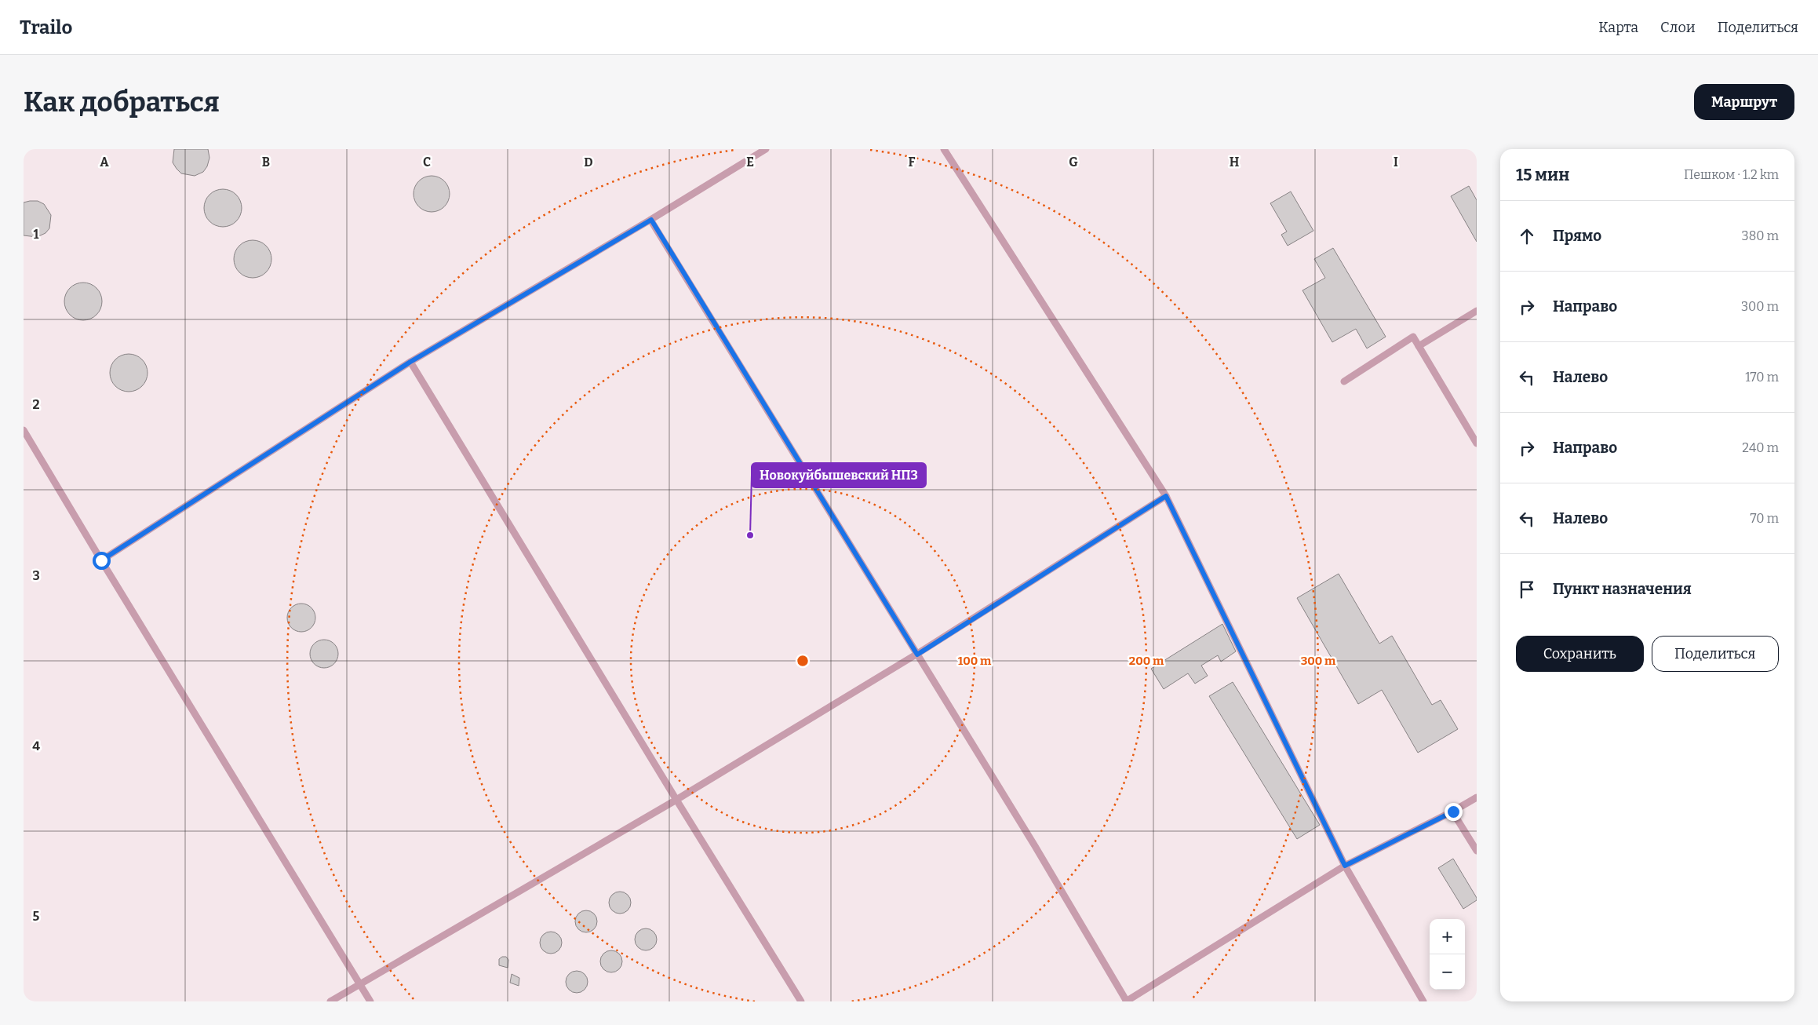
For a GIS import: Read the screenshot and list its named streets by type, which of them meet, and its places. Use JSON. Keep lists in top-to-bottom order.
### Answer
{
  "places": ["Новокуйбышевский НПЗ"],
  "page": {
    "header": "Trailo",
    "nav": ["Карта", "Слои", "Поделиться"],
    "buttons": [
      "Маршрут",
      ["Сохранить", "Поделиться"]
    ],
    "title": "Как добраться",
    "heading": ["15 мин", "Пешком · 1.2 km"],
    "list": [
      ["Прямо", "380 m"],
      ["Направо", "300 m"],
      ["Налево", "170 m"],
      ["Направо", "240 m"],
      ["Налево", "70 m"],
      "Пункт назначения"
    ],
    "map_buttons": ["+", "−"]
  },
  "grid": {
    "columns": [
      "A",
      "B",
      "C",
      "D",
      "E",
      "F",
      "G",
      "H",
      "I"
    ],
    "rows": [
      "1",
      "2",
      "3",
      "4",
      "5"
    ]
  },
  "rings": ["100 m", "200 m", "300 m"]
}
